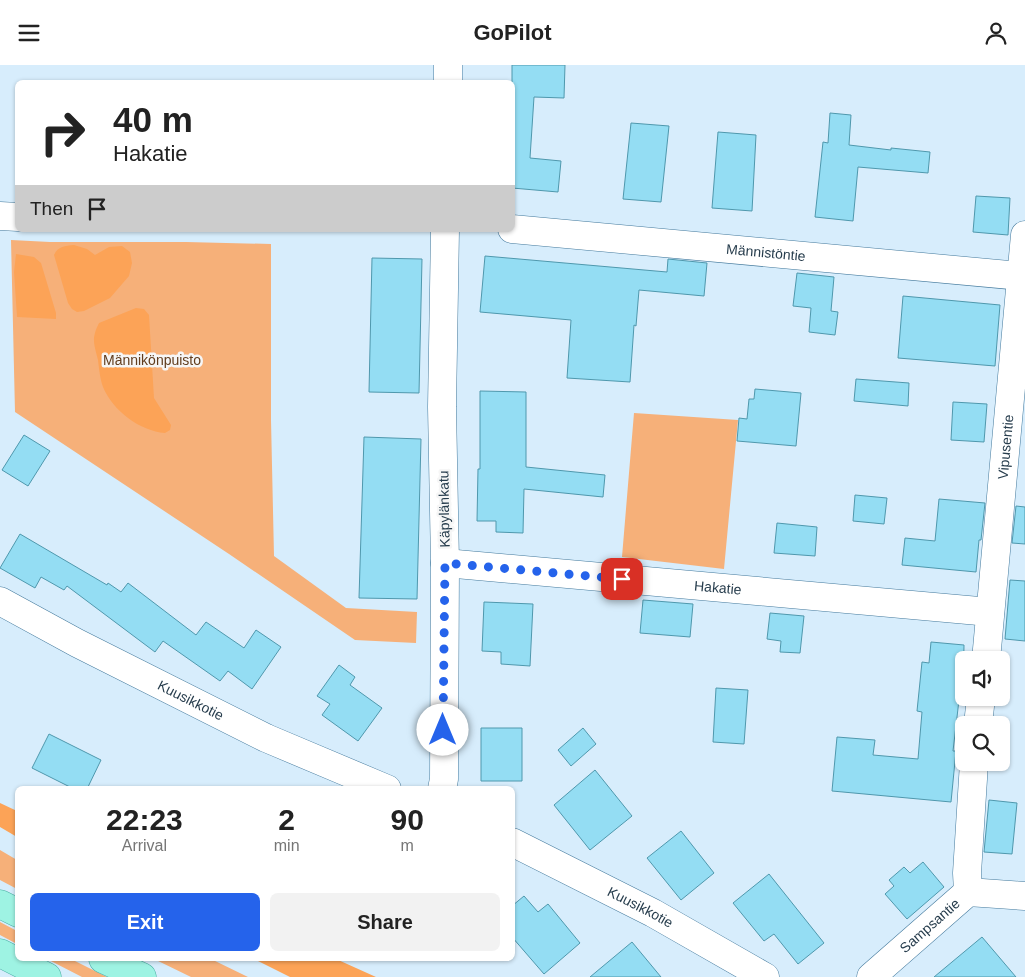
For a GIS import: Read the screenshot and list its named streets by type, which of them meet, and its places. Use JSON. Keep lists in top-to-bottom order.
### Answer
{
  "streets": {
    "street": [
      "Männistöntie",
      "Vipusentie",
      "Käpylänkatu",
      "Hakatie",
      "Kuusikkotie",
      "Sampsantie"
    ]
  },
  "crossings": [
    ["Männistöntie", "Vipusentie"],
    ["Vipusentie", "Hakatie"],
    ["Käpylänkatu", "Hakatie"]
  ],
  "parks": ["Männikönpuisto"],
  "page": {
    "header": "GoPilot",
    "turn": ["40 m", "Hakatie"],
    "then": "Then",
    "eta": [
      "22:23",
      "Arrival",
      "2",
      "min",
      "90",
      "m"
    ],
    "buttons": ["Exit", "Share"]
  }
}
